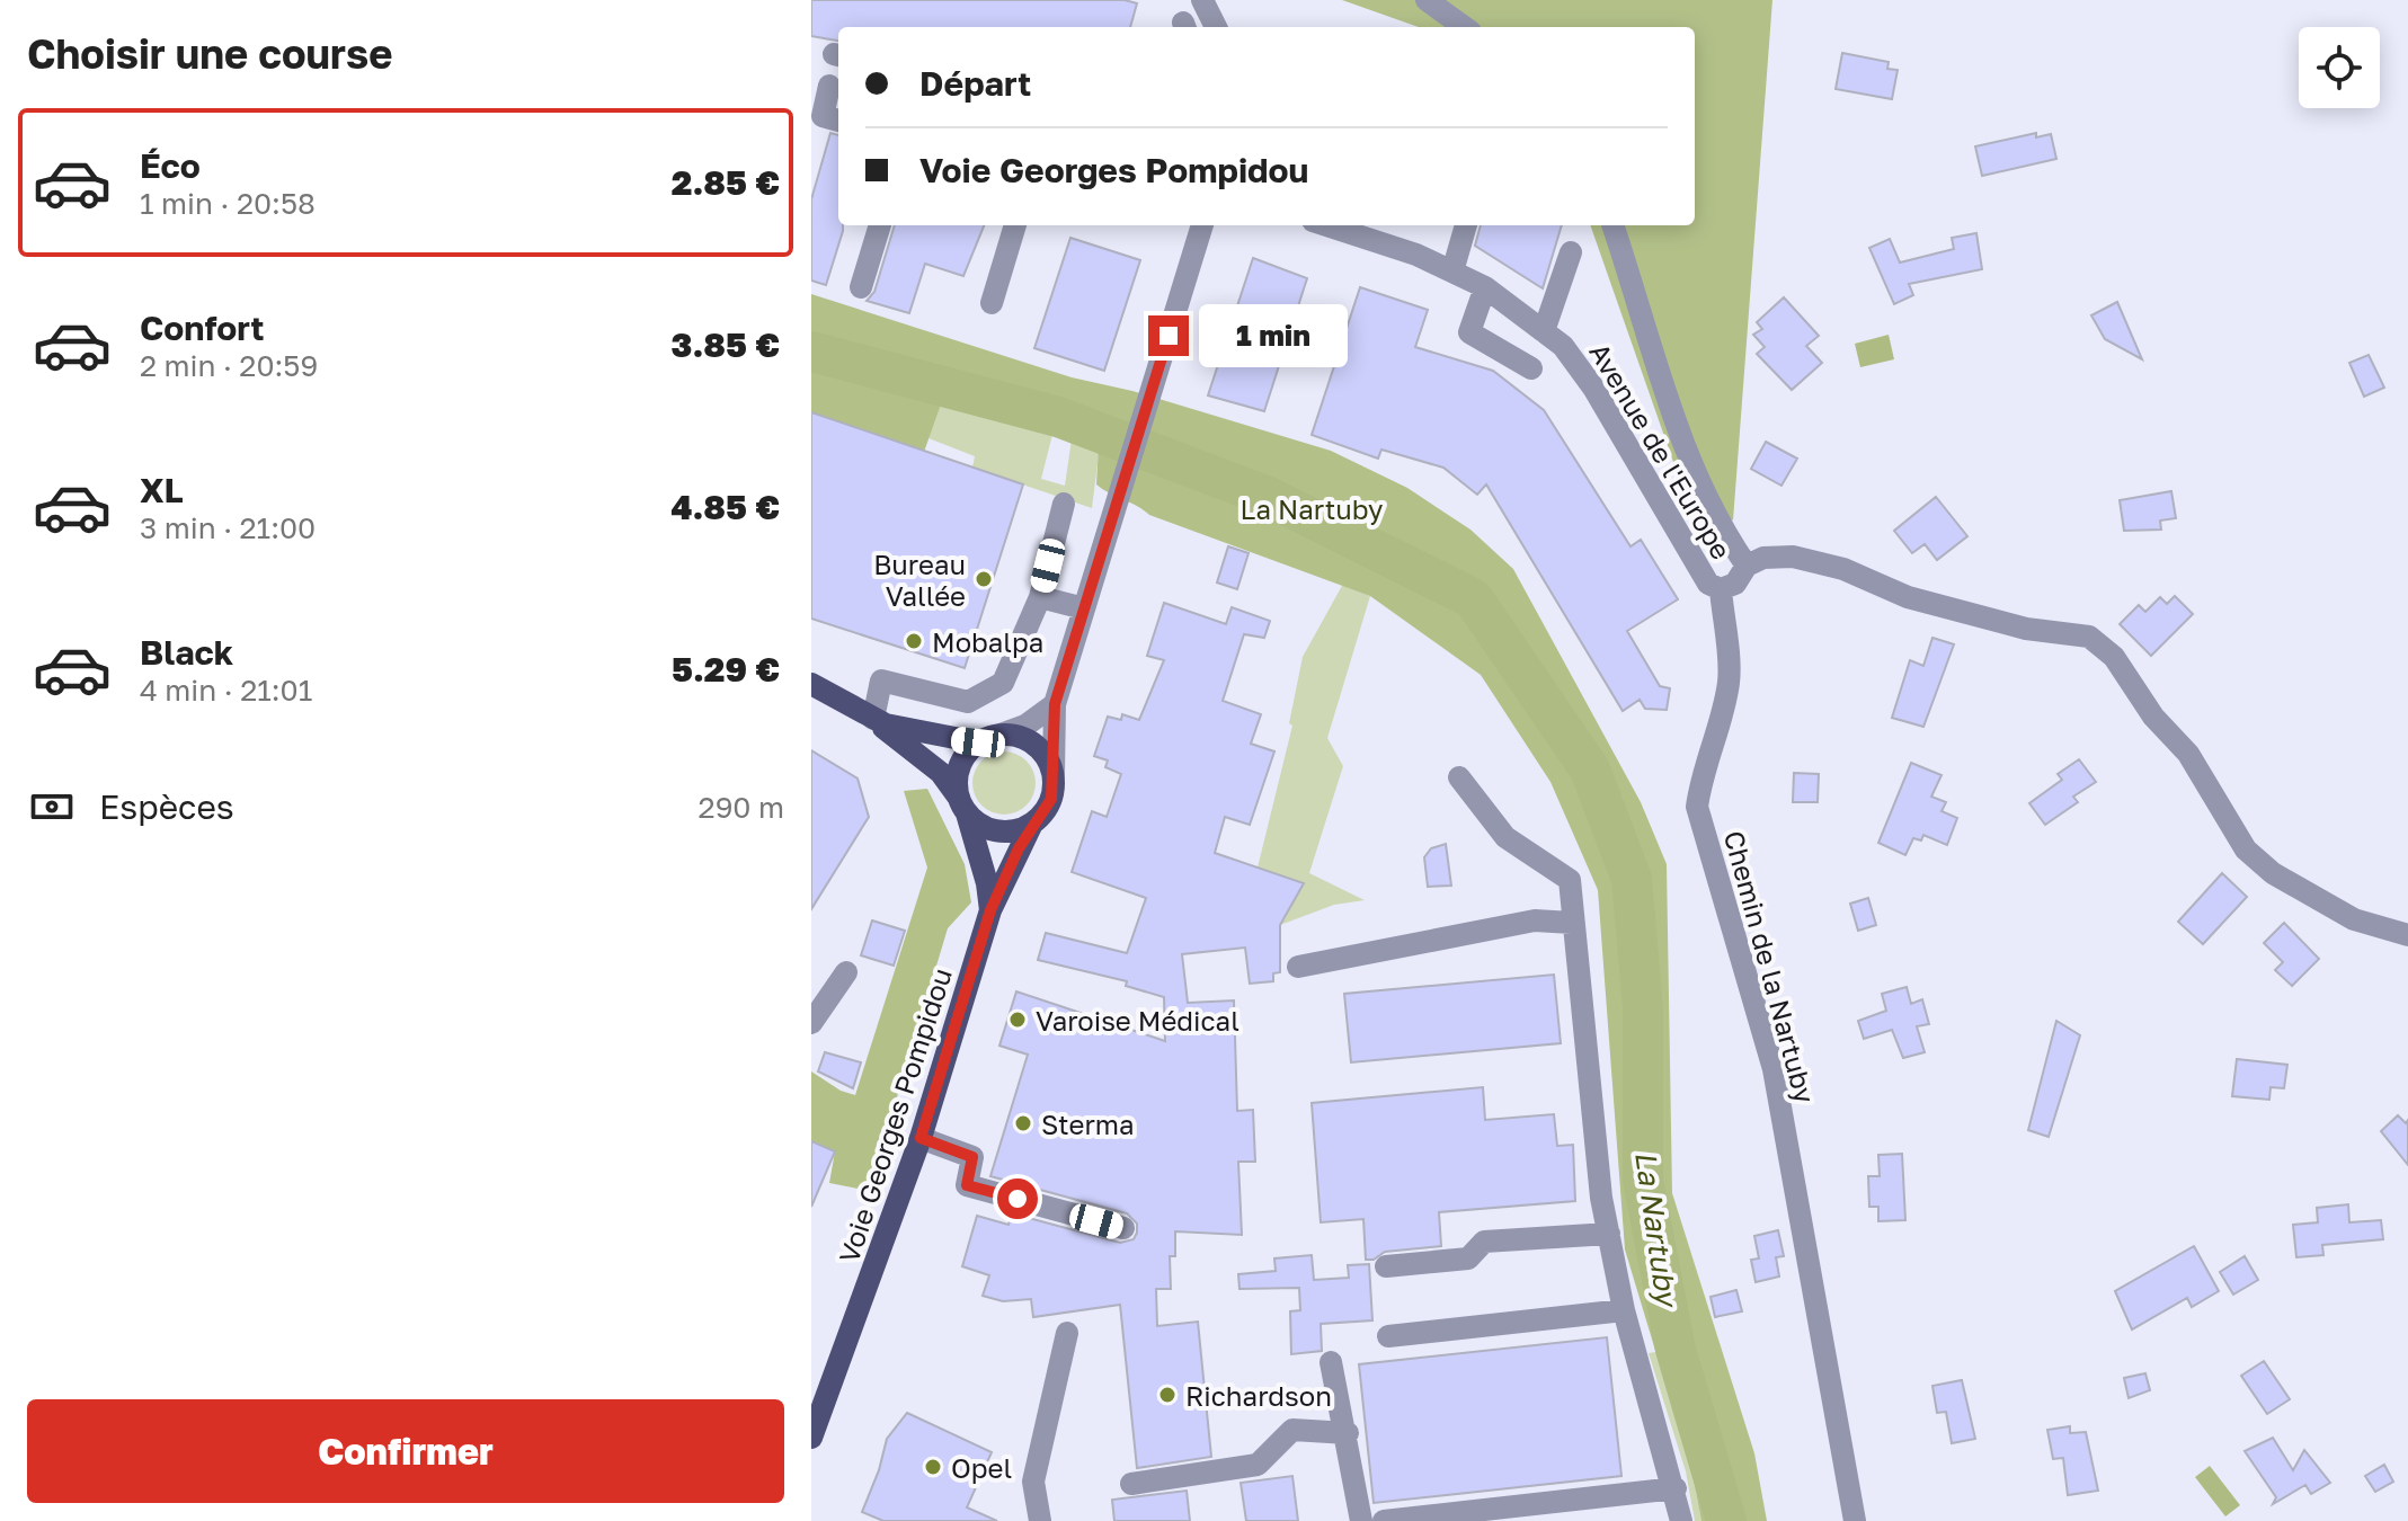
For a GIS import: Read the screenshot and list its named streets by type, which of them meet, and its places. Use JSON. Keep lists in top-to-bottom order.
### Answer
{
  "streets": {
    "main road": ["Voie Georges Pompidou"],
    "street": ["Avenue de l'Europe", "Chemin de la Nartuby"]
  },
  "crossings": [
    ["Avenue de l'Europe", "Chemin de la Nartuby"]
  ],
  "water": ["La Nartuby"],
  "parks": ["La Nartuby"],
  "places": [
    "Bureau Vallée",
    "Mobalpa",
    "Varoise Médical",
    "Sterma",
    "Richardson",
    "Opel"
  ],
  "page": {
    "heading": "Choisir une course",
    "banner": ["Départ", "Voie Georges Pompidou"],
    "list": [
      {
        "name": "Éco",
        "note": "1 min · 20:58",
        "value": "2.85 €"
      },
      {
        "name": "Confort",
        "note": "2 min · 20:59",
        "value": "3.85 €"
      },
      {
        "name": "XL",
        "note": "3 min · 21:00",
        "value": "4.85 €"
      },
      {
        "name": "Black",
        "note": "4 min · 21:01",
        "value": "5.29 €"
      }
    ],
    "bubble": "1 min",
    "pay": ["Espèces", "290 m"],
    "buttons": "Confirmer"
  }
}
